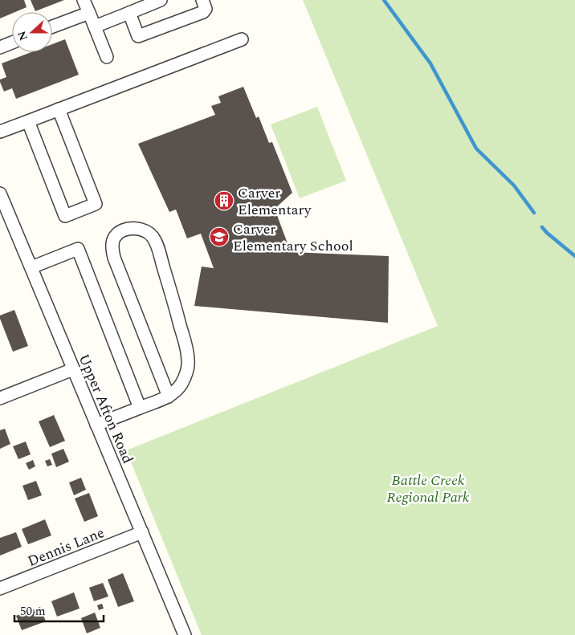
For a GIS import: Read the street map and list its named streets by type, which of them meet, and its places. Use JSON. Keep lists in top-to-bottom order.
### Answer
{
  "streets": {
    "street": ["Upper Afton Road", "Dennis Lane"]
  },
  "crossings": [
    ["Upper Afton Road", "Dennis Lane"]
  ],
  "parks": ["Battle Creek Regional Park"],
  "places": {
    "building": ["Carver Elementary"],
    "school or university": ["Carver Elementary School"]
  },
  "scale_bar": "50 m",
  "north": "left"
}
